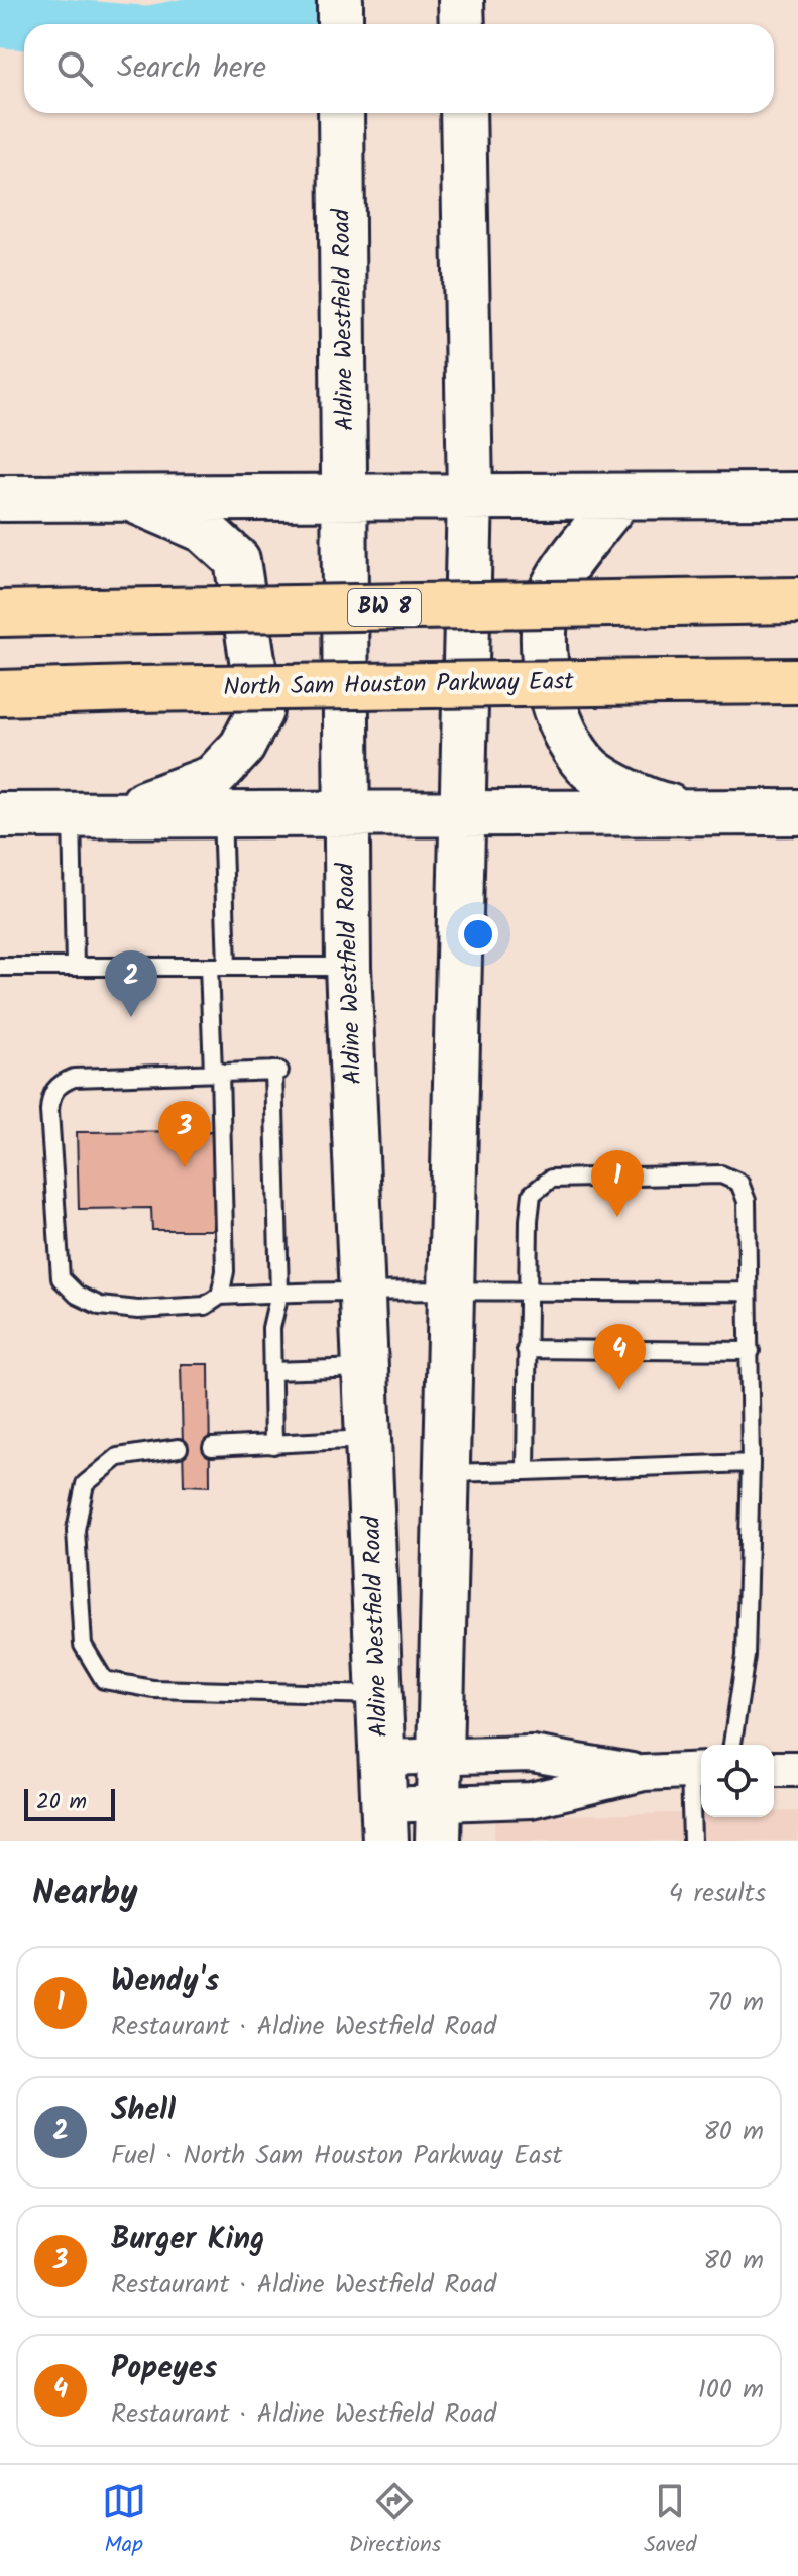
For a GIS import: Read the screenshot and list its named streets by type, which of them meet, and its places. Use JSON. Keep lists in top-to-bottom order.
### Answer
{
  "streets": {
    "highway": ["BW 8", "North Sam Houston Parkway East"],
    "main road": ["Aldine Westfield Road"]
  },
  "scale_bar": "20 m",
  "page": {
    "search": "Search here",
    "pins": [
      "2",
      "3",
      "1",
      "4"
    ],
    "scale": "20 m",
    "heading": ["Nearby", "4 results"],
    "list": [
      {
        "mark": "1",
        "name": "Wendy's",
        "note": "Restaurant · Aldine Westfield Road",
        "value": "70 m"
      },
      {
        "mark": "2",
        "name": "Shell",
        "note": "Fuel · North Sam Houston Parkway East",
        "value": "80 m"
      },
      {
        "mark": "3",
        "name": "Burger King",
        "note": "Restaurant · Aldine Westfield Road",
        "value": "80 m"
      },
      {
        "mark": "4",
        "name": "Popeyes",
        "note": "Restaurant · Aldine Westfield Road",
        "value": "100 m"
      }
    ],
    "nav": ["Map", "Directions", "Saved"]
  }
}
